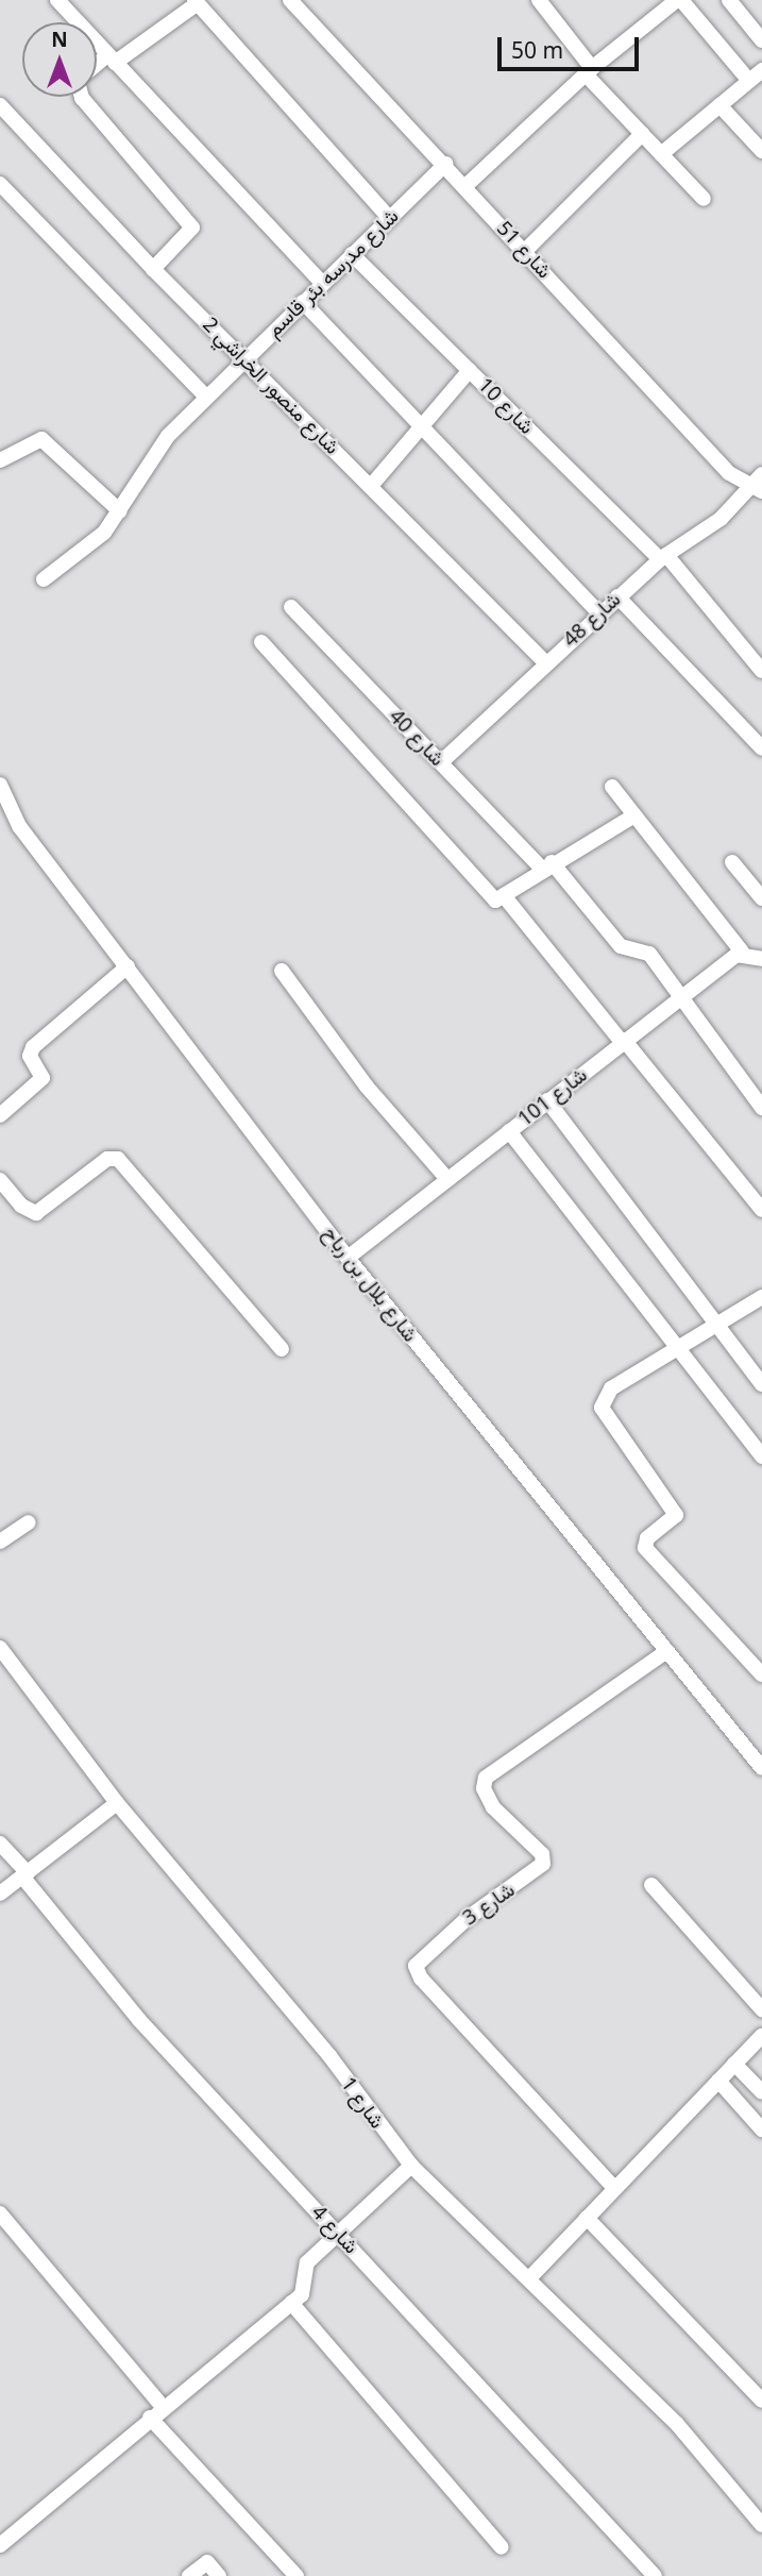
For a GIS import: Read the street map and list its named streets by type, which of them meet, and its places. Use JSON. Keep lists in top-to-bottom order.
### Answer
{
  "streets": {
    "street": [
      "شارع 51",
      "شارع مدرسه بئر قاسم",
      "شارع منصور الخراشي 2",
      "شارع 10",
      "شارع 48",
      "شارع 40",
      "شارع 101",
      "شارع بلال بن رباح",
      "شارع 3",
      "شارع 1",
      "شارع 4"
    ]
  },
  "crossings": [
    ["شارع 51", "شارع مدرسه بئر قاسم"],
    ["شارع 51", "شارع 48"],
    ["شارع مدرسه بئر قاسم", "شارع منصور الخراشي 2"],
    ["شارع مدرسه بئر قاسم", "شارع 10"],
    ["شارع منصور الخراشي 2", "شارع 48"],
    ["شارع 10", "شارع 48"],
    ["شارع 48", "شارع 40"],
    ["شارع 40", "شارع 101"],
    ["شارع 101", "شارع بلال بن رباح"],
    ["شارع بلال بن رباح", "شارع 3"]
  ],
  "scale_bar": "50 m",
  "north": "top"
}
